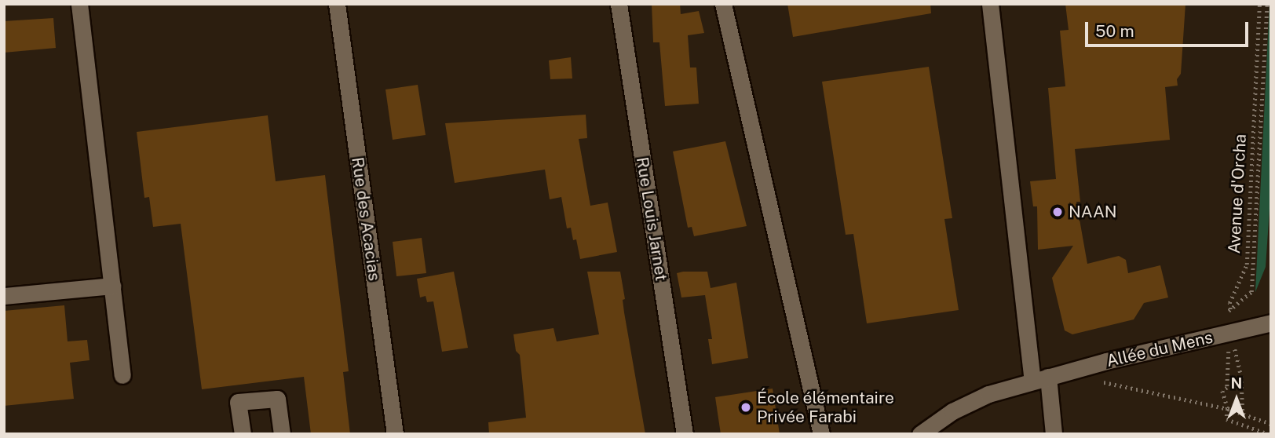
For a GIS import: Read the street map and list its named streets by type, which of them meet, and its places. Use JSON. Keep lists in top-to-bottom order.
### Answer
{
  "streets": {
    "street": ["Rue des Acacias", "Rue Louis Jarnet", "Allée du Mens"],
    "path": ["Avenue d'Orcha"]
  },
  "crossings": [
    ["Avenue d'Orcha", "Allée du Mens"]
  ],
  "places": ["NAAN", "École élémentaire Privée Farabi"],
  "scale_bar": "50 m",
  "north": "top"
}
